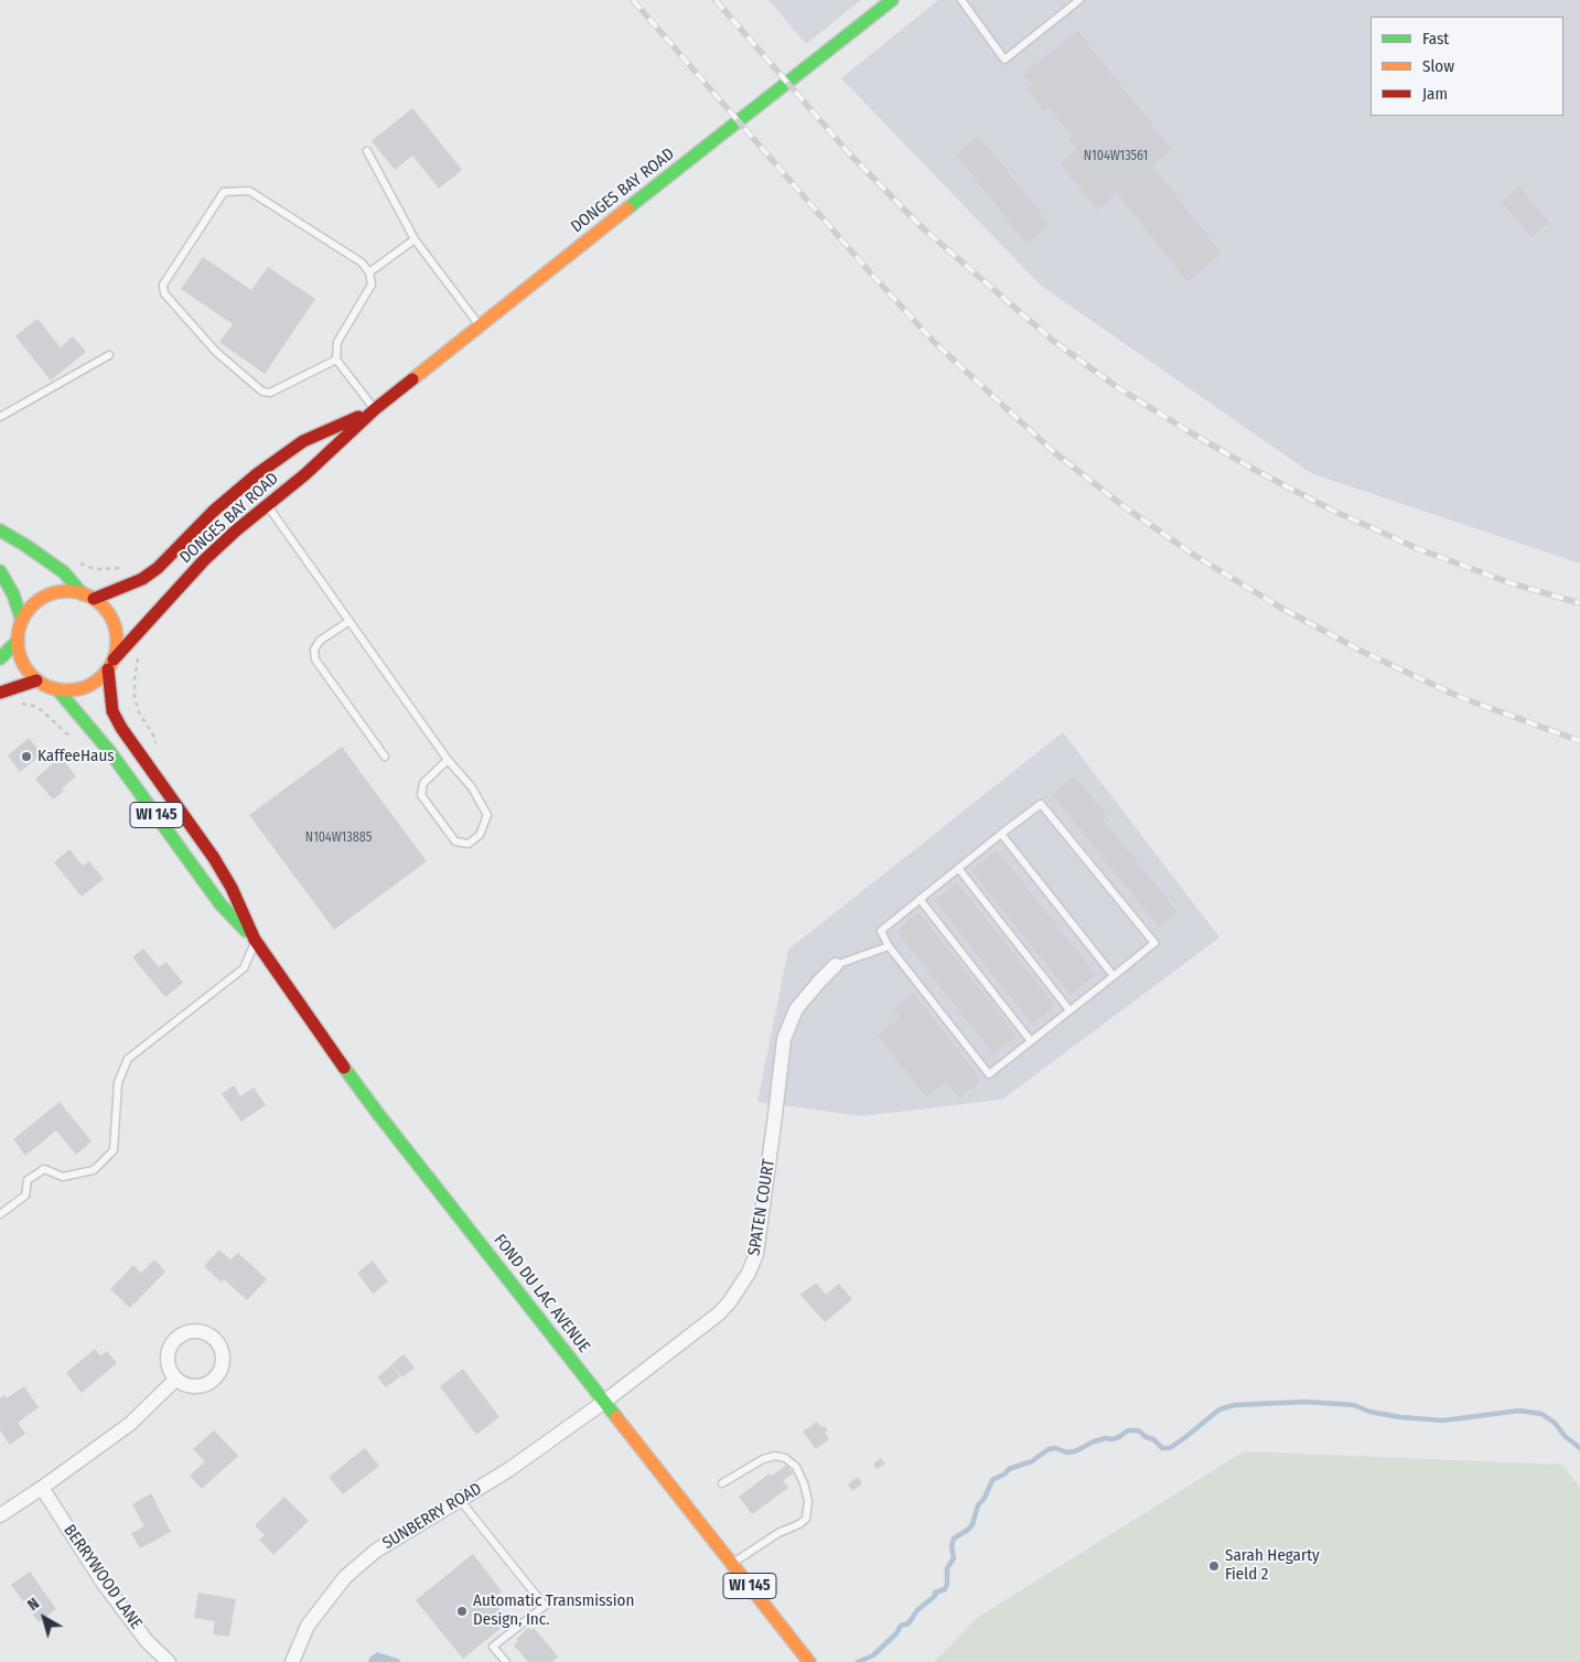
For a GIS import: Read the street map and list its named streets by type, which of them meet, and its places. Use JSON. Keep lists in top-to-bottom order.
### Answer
{
  "streets": {
    "main road": ["DONGES BAY ROAD", "WI 145", "FOND DU LAC AVENUE"],
    "street": ["SPATEN COURT", "SUNBERRY ROAD", "BERRYWOOD LANE"]
  },
  "crossings": [
    ["DONGES BAY ROAD", "WI 145"],
    ["DONGES BAY ROAD", "FOND DU LAC AVENUE"],
    ["WI 145", "FOND DU LAC AVENUE"],
    ["SPATEN COURT", "FOND DU LAC AVENUE"],
    ["SPATEN COURT", "SUNBERRY ROAD"],
    ["FOND DU LAC AVENUE", "SUNBERRY ROAD"]
  ],
  "places": ["KaffeeHaus", "Sarah Hegarty Field 2", "Automatic Transmission Design, Inc."],
  "house_numbers": ["N104W13561", "N104W13885"],
  "legend": ["Fast", "Slow", "Jam"],
  "north": "top left"
}
